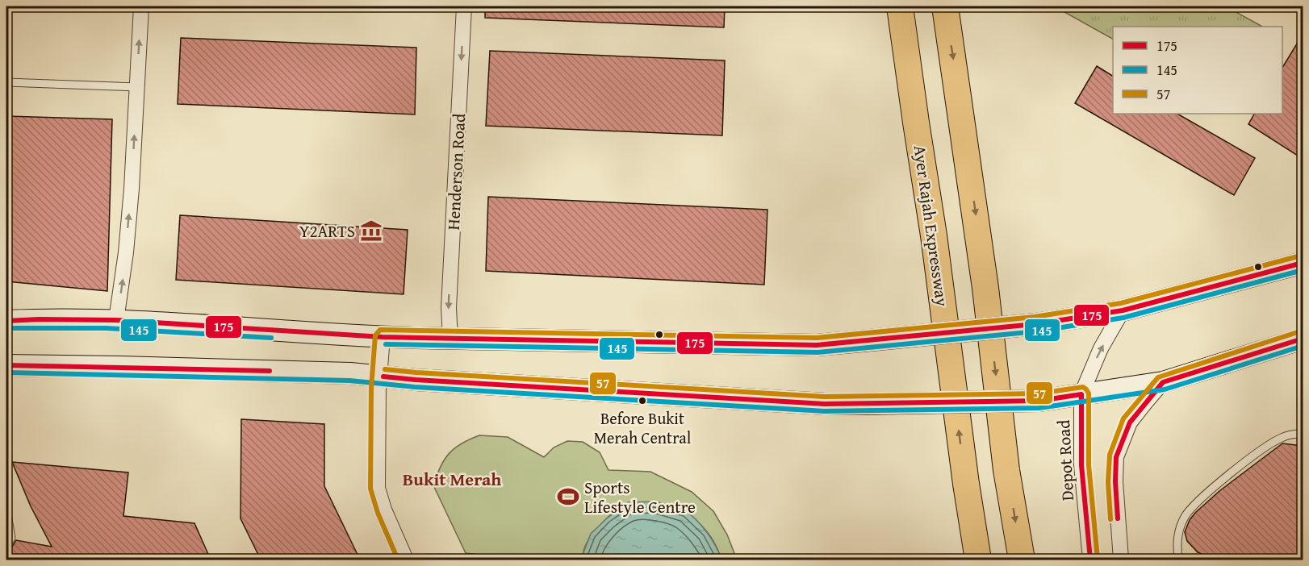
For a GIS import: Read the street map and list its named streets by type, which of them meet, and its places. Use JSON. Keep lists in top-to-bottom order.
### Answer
{
  "streets": {
    "highway": ["Ayer Rajah Expressway"],
    "street": ["Henderson Road", "Depot Road"]
  },
  "one_way": ["Henderson Road"],
  "districts": ["Bukit Merah"],
  "places": {
    "museum": ["Y2ARTS"],
    "other": ["Before Bukit Merah Central"],
    "sports": ["Sports Lifestyle Centre"]
  },
  "lines": ["transit line 57", "transit line 175", "transit line 145"],
  "legend": ["175", "145", "57"]
}
